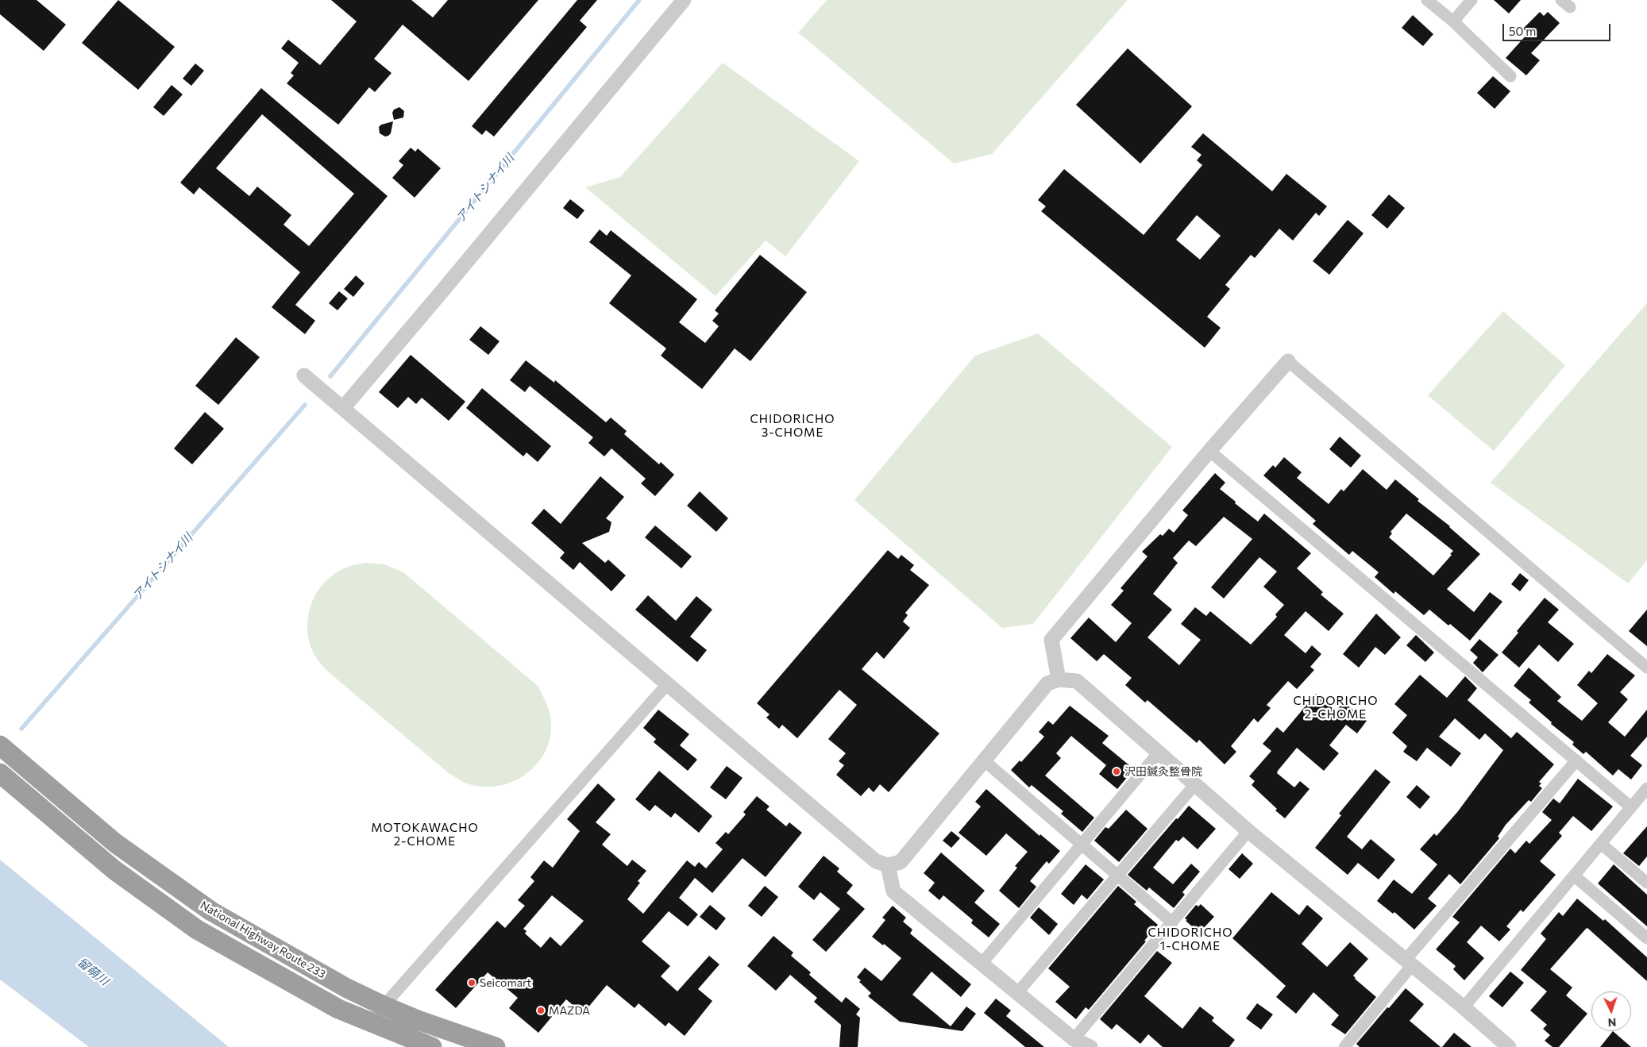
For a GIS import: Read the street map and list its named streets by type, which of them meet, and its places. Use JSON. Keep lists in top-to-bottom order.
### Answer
{
  "streets": {
    "highway": ["National Highway Route 233"]
  },
  "districts": [
    "CHIDORICHO 3-CHOME",
    "CHIDORICHO 2-CHOME",
    "MOTOKAWACHO 2-CHOME",
    "CHIDORICHO 1-CHOME"
  ],
  "water": ["アイトシナイ川", "留萌川"],
  "places": ["沢田鍼灸整骨院", "Seicomart", "MAZDA"],
  "scale_bar": "50 m",
  "north": "bottom"
}
